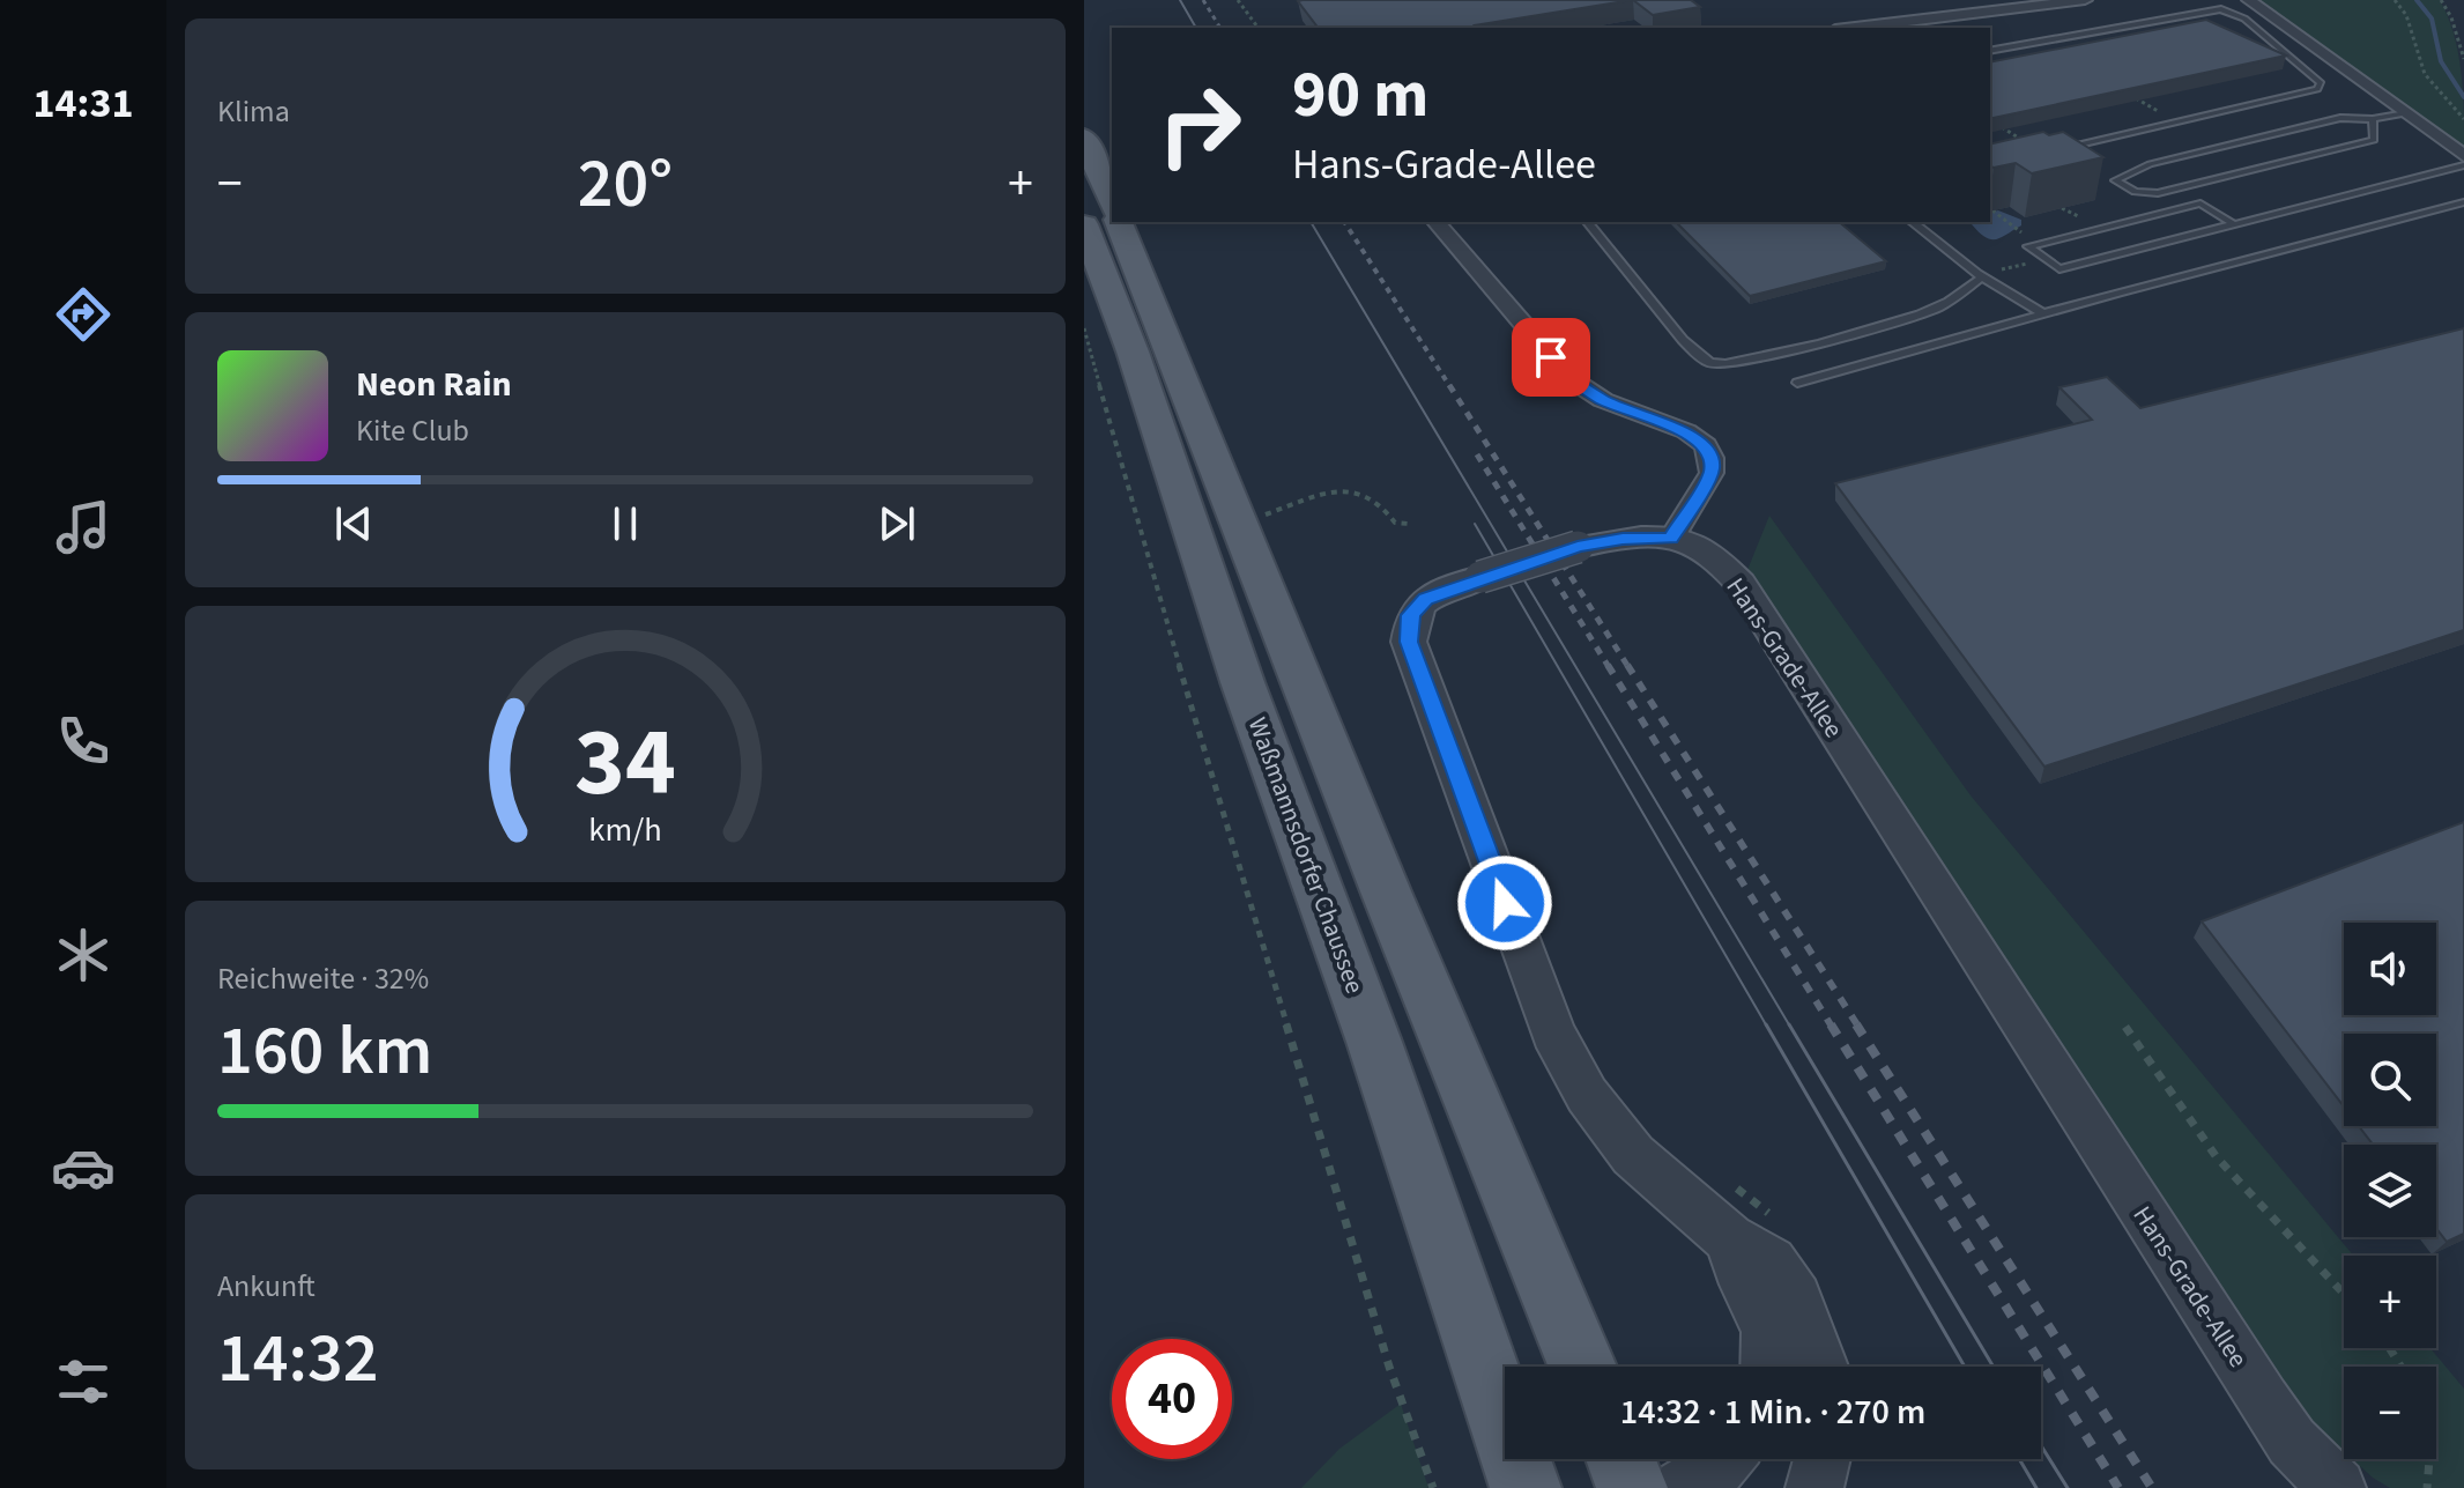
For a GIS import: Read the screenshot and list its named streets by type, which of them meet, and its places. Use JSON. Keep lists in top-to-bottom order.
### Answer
{
  "streets": {
    "main road": ["Waßmannsdorfer Chaussee"],
    "street": ["Hans-Grade-Allee"]
  },
  "page": {
    "tabs": "14:31",
    "tile": [
      "Klima",
      ["Reichweite · 32%", "160 km"],
      ["Ankunft", "14:32"]
    ],
    "turn": ["90 m", "Hans-Grade-Allee"],
    "heat": ["−", "20°", "+"],
    "song": ["Neon Rain", "Kite Club"],
    "map_buttons": ["+", "−"],
    "limit": "40",
    "trip": "14:32 · 1 Min. · 270 m",
    "gauge": ["34", "km/h"]
  }
}
